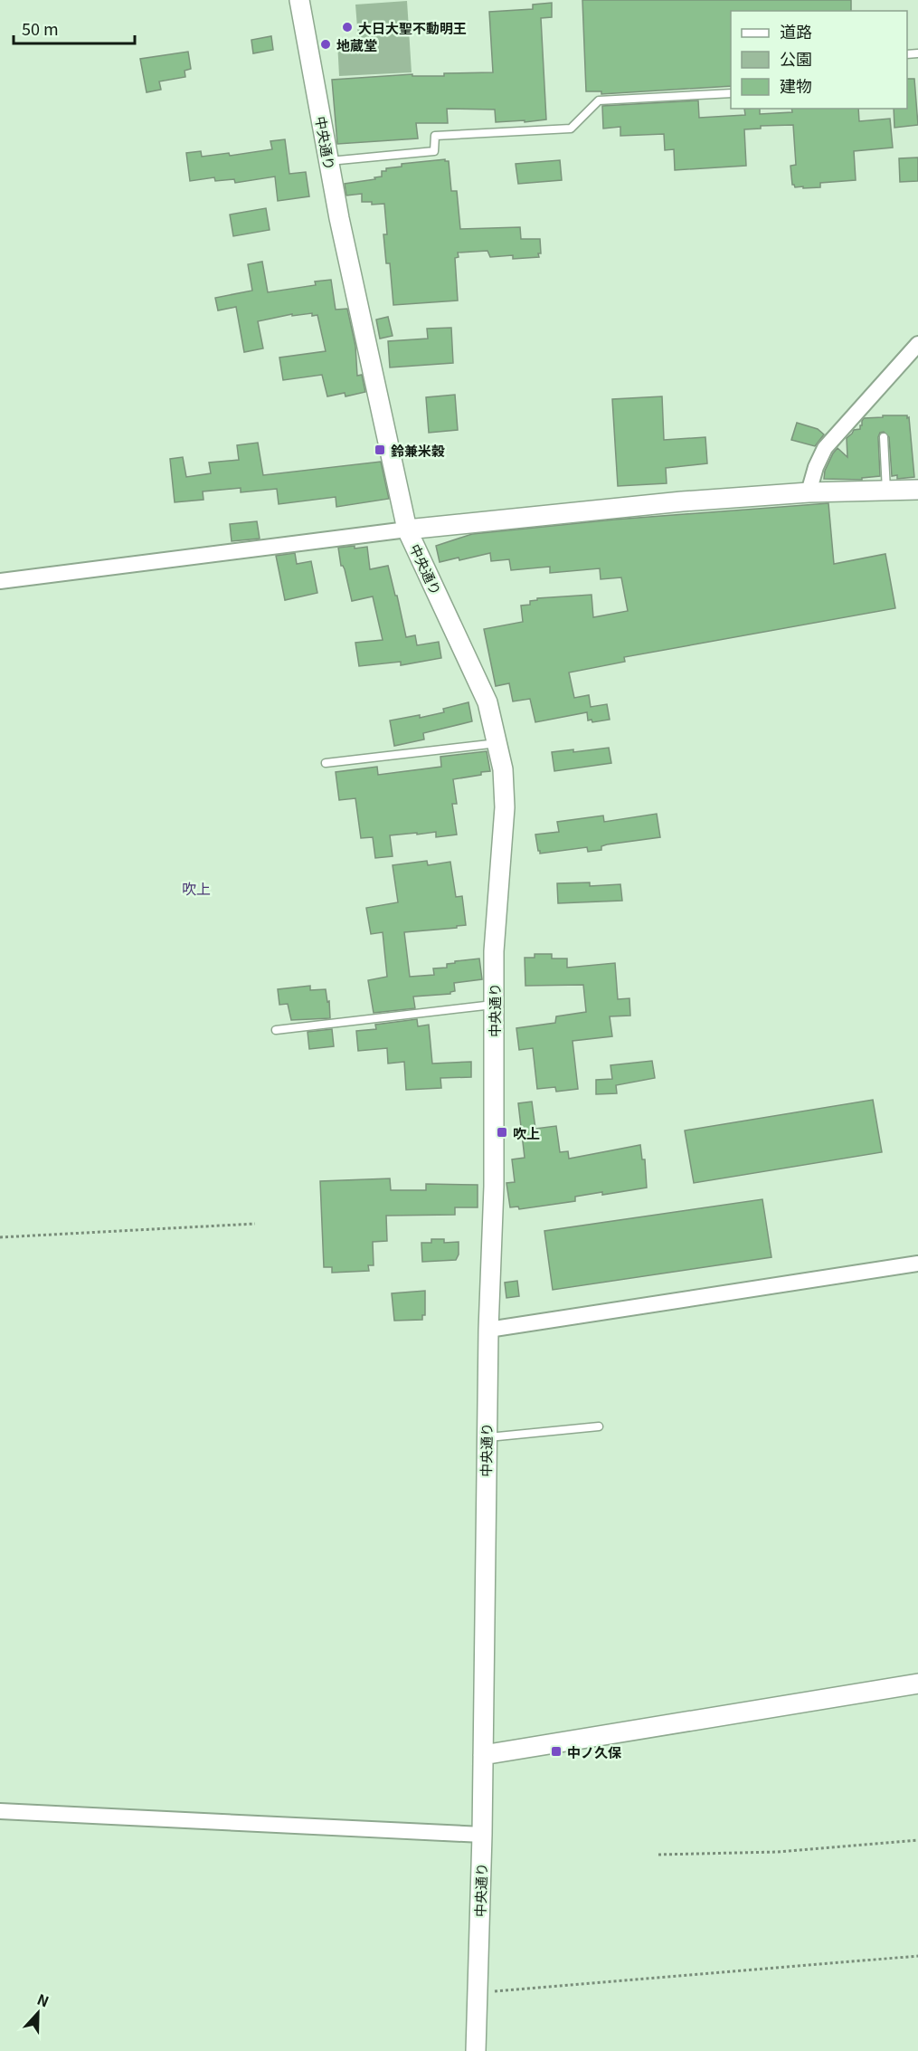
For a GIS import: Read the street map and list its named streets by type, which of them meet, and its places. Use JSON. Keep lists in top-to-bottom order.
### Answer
{
  "streets": {
    "street": ["中央通り"]
  },
  "districts": ["吹上"],
  "places": {
    "other": ["大日大聖不動明王", "地蔵堂"],
    "transit": ["鈴兼米穀", "吹上", "中ノ久保"]
  },
  "legend": ["道路", "公園", "建物"],
  "scale_bar": "50 m",
  "north": "top"
}
